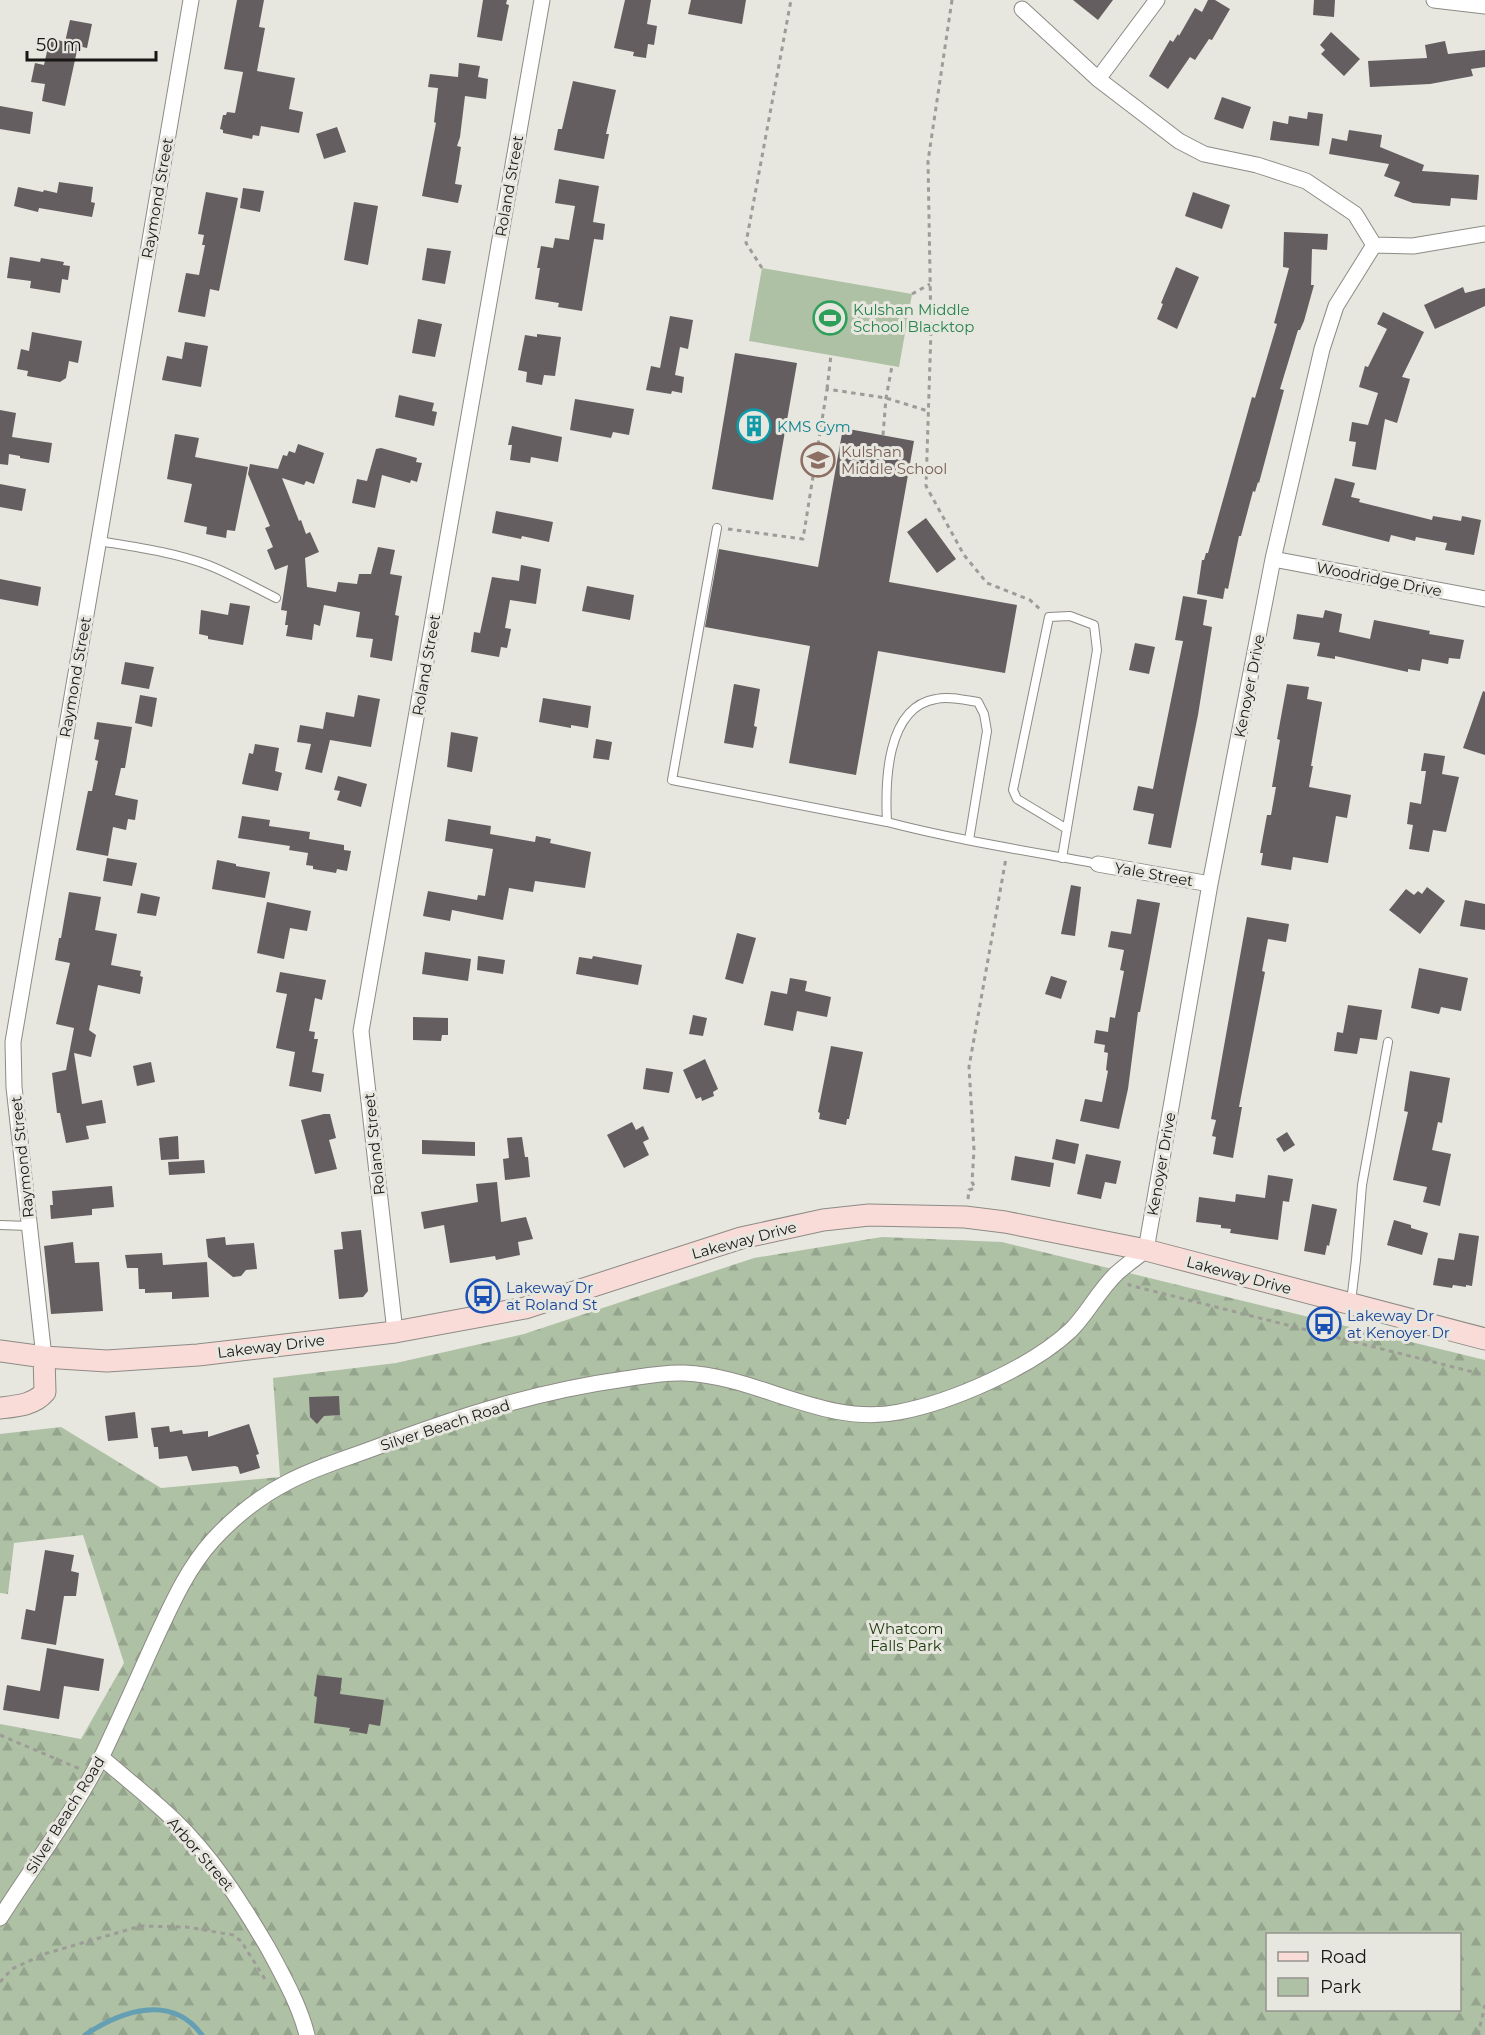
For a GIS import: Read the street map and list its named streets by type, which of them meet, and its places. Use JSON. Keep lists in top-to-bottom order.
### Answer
{
  "streets": {
    "main road": ["Lakeway Drive"],
    "street": [
      "Roland Street",
      "Raymond Street",
      "Woodridge Drive",
      "Kenoyer Drive",
      "Yale Street",
      "Silver Beach Road",
      "Arbor Street"
    ]
  },
  "crossings": [
    ["Roland Street", "Lakeway Drive"],
    ["Raymond Street", "Lakeway Drive"],
    ["Woodridge Drive", "Kenoyer Drive"],
    ["Kenoyer Drive", "Yale Street"],
    ["Kenoyer Drive", "Lakeway Drive"],
    ["Kenoyer Drive", "Silver Beach Road"],
    ["Lakeway Drive", "Silver Beach Road"],
    ["Silver Beach Road", "Arbor Street"]
  ],
  "parks": ["Whatcom Falls Park"],
  "places": {
    "sports": ["Kulshan Middle School Blacktop"],
    "building": ["KMS Gym"],
    "school or university": ["Kulshan Middle School"],
    "bus stop": ["Lakeway Dr at Roland St", "Lakeway Dr at Kenoyer Dr"]
  },
  "legend": ["Road", "Park"],
  "scale_bar": "50 m"
}
